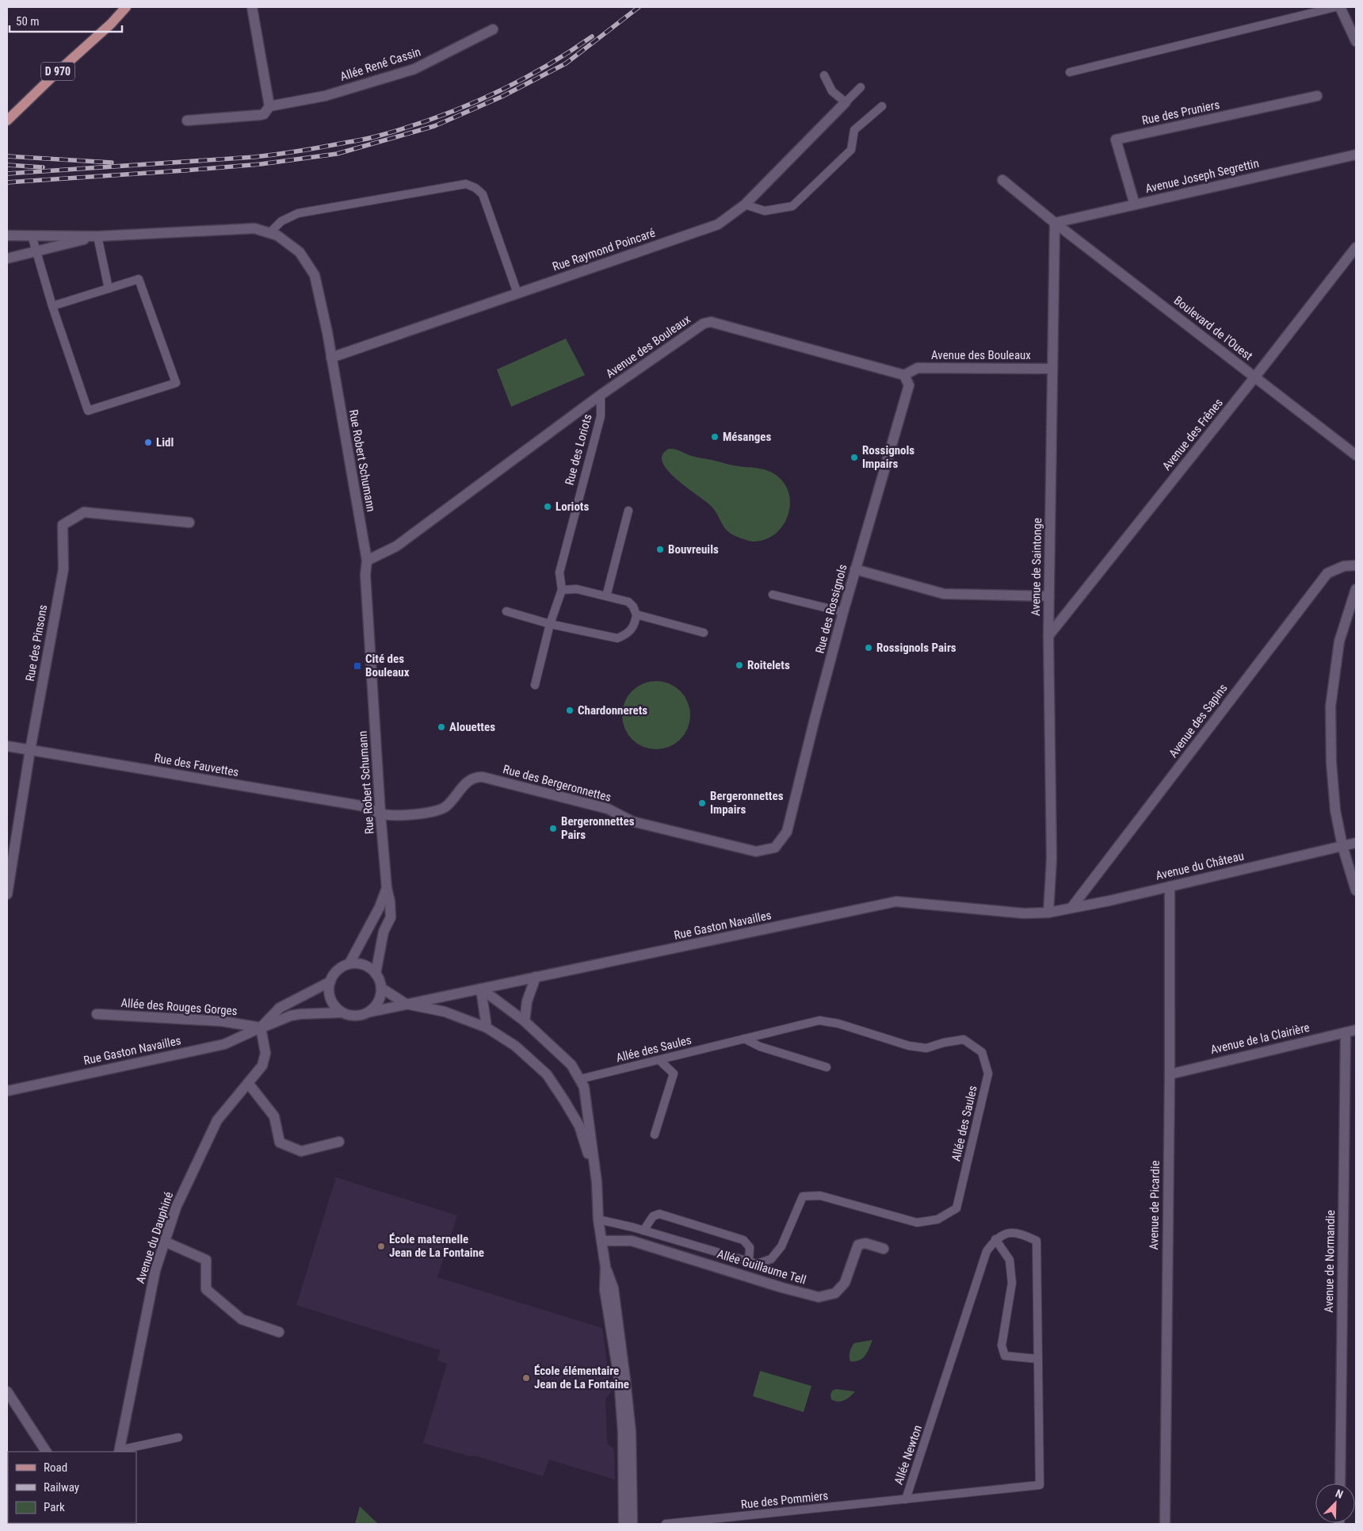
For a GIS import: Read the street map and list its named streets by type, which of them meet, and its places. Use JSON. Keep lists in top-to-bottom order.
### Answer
{
  "streets": {
    "main road": ["D 970"],
    "street": [
      "Allée René Cassin",
      "Rue des Pruniers",
      "Avenue Joseph Segrettin",
      "Rue Raymond Poincaré",
      "Boulevard de l'Ouest",
      "Avenue des Bouleaux",
      "Avenue des Frênes",
      "Rue Robert Schumann",
      "Avenue de Saintonge",
      "Rue des Rossignols",
      "Rue des Pinsons",
      "Avenue des Sapins",
      "Rue des Fauvettes",
      "Rue des Bergeronnettes",
      "Avenue du Château",
      "Rue Gaston Navailles",
      "Allée des Rouges Gorges",
      "Avenue de la Clairière",
      "Avenue de Picardie",
      "Avenue du Dauphiné",
      "Avenue de Normandie",
      "Allée Guillaume Tell"
    ],
    "lane": [
      "Rue des Loriots",
      "Allée des Saules",
      "Allée Newton",
      "Rue des Pommiers"
    ]
  },
  "crossings": [
    ["Rue des Pruniers", "Avenue Joseph Segrettin"],
    ["Avenue Joseph Segrettin", "Boulevard de l'Ouest"],
    ["Avenue Joseph Segrettin", "Avenue de Saintonge"],
    ["Rue Raymond Poincaré", "Rue Robert Schumann"],
    ["Boulevard de l'Ouest", "Avenue des Frênes"],
    ["Boulevard de l'Ouest", "Avenue de Saintonge"],
    ["Avenue des Bouleaux", "Rue des Loriots"],
    ["Avenue des Bouleaux", "Rue Robert Schumann"],
    ["Avenue des Bouleaux", "Avenue de Saintonge"],
    ["Avenue des Bouleaux", "Rue des Rossignols"],
    ["Avenue des Frênes", "Avenue de Saintonge"],
    ["Rue Robert Schumann", "Rue des Fauvettes"],
    ["Rue Robert Schumann", "Rue Gaston Navailles"],
    ["Avenue de Saintonge", "Avenue du Château"],
    ["Avenue de Saintonge", "Rue Gaston Navailles"],
    ["Rue des Rossignols", "Rue des Bergeronnettes"],
    ["Rue des Pinsons", "Rue des Fauvettes"],
    ["Avenue des Sapins", "Avenue du Château"],
    ["Rue des Fauvettes", "Rue des Bergeronnettes"],
    ["Avenue du Château", "Rue Gaston Navailles"],
    ["Avenue du Château", "Avenue de Picardie"],
    ["Rue Gaston Navailles", "Allée des Rouges Gorges"],
    ["Rue Gaston Navailles", "Avenue du Dauphiné"],
    ["Allée des Rouges Gorges", "Avenue du Dauphiné"],
    ["Avenue de la Clairière", "Avenue de Picardie"],
    ["Avenue de la Clairière", "Avenue de Normandie"],
    ["Allée Newton", "Rue des Pommiers"]
  ],
  "places": {
    "other": [
      "Mésanges",
      "Lidl",
      "Rossignols Impairs",
      "Loriots",
      "Bouvreuils",
      "Rossignols Pairs",
      "Roitelets",
      "Chardonnerets",
      "Alouettes",
      "Bergeronnettes Impairs",
      "Bergeronnettes Pairs",
      "École maternelle Jean de La Fontaine",
      "École élémentaire Jean de La Fontaine"
    ],
    "transit": ["Cité des Bouleaux"]
  },
  "legend": ["Road", "Railway", "Park"],
  "scale_bar": "50 m",
  "north": "top right"
}
